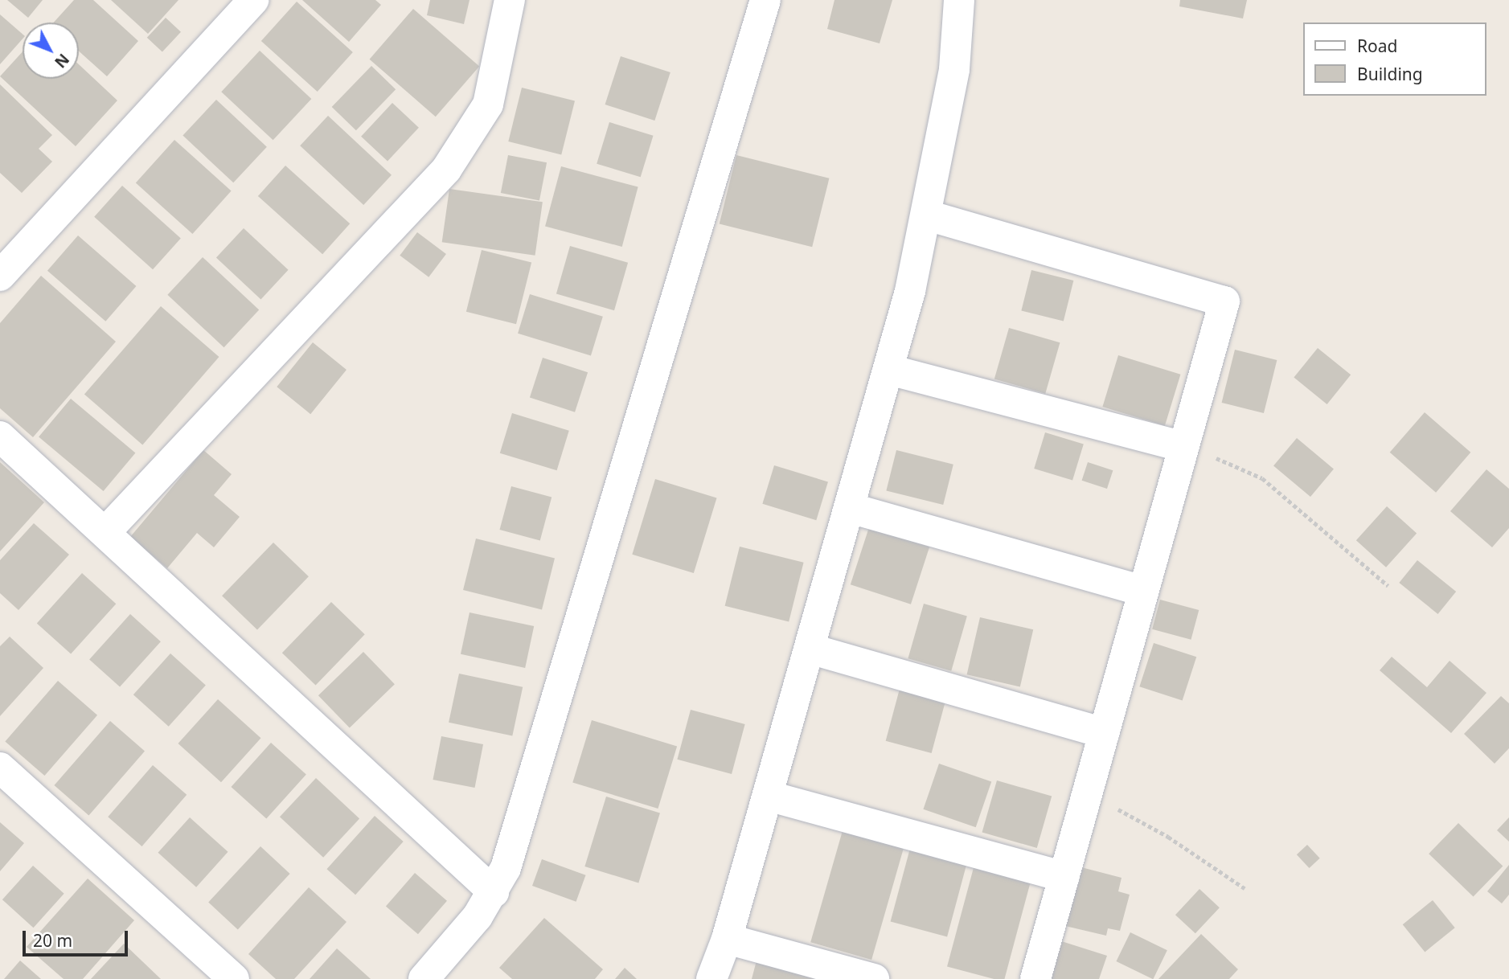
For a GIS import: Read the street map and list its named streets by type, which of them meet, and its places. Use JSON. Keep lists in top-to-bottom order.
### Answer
{
  "legend": ["Road", "Building"],
  "scale_bar": "20 m",
  "north": "bottom right"
}
